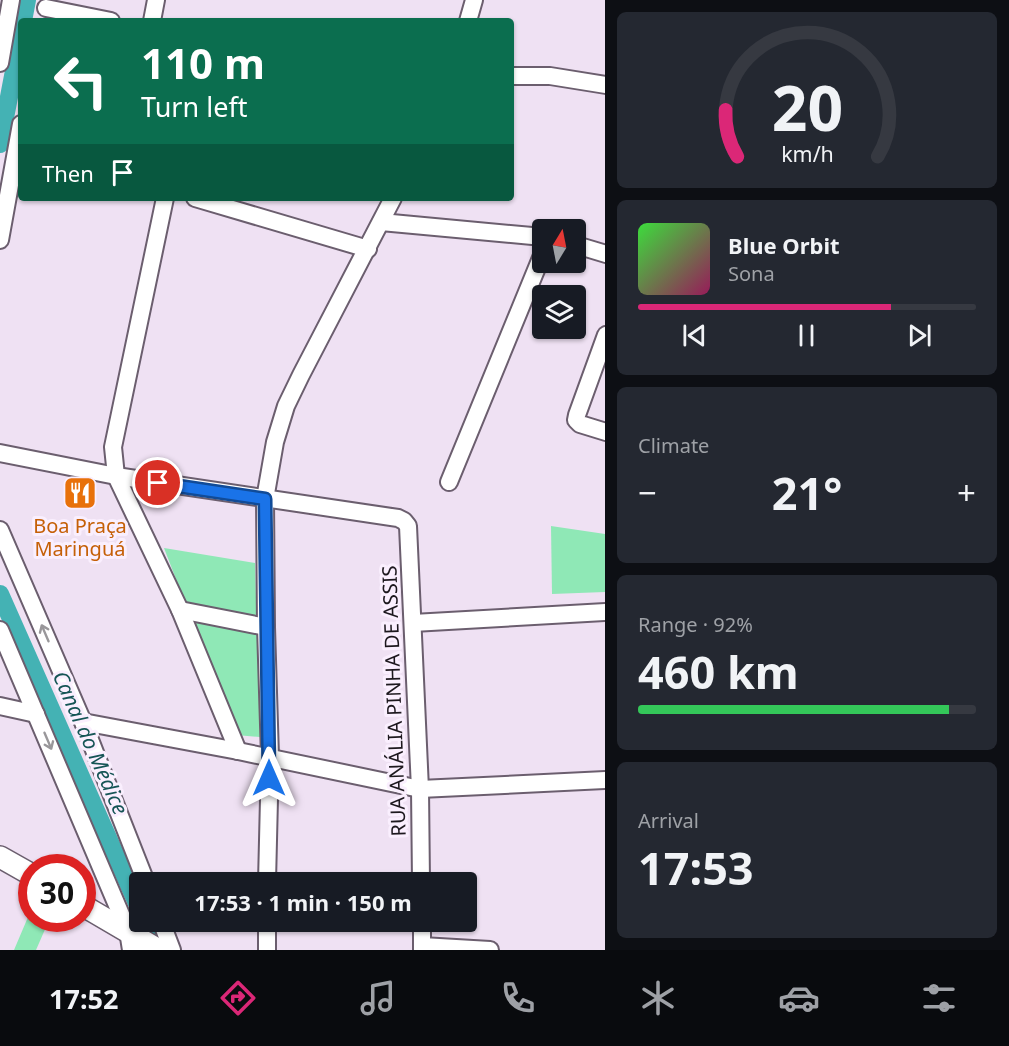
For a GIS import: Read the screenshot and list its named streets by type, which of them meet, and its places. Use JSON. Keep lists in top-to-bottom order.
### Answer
{
  "streets": {
    "street": ["RUA ANÁLIA PINHA DE ASSIS"]
  },
  "water": ["Canal do Médice"],
  "places": {
    "restaurant": ["Boa Praça Maringuá"]
  },
  "north": "top",
  "page": {
    "turn": ["110 m", "Turn left"],
    "then": "Then",
    "song": ["Blue Orbit", "Sona"],
    "tile": [
      "Climate",
      ["Range · 92%", "460 km"],
      ["Arrival", "17:53"]
    ],
    "heat": ["−", "21°", "+"],
    "limit": "30",
    "trip": "17:53 · 1 min · 150 m",
    "tabs": "17:52",
    "gauge": ["20", "km/h"]
  }
}
